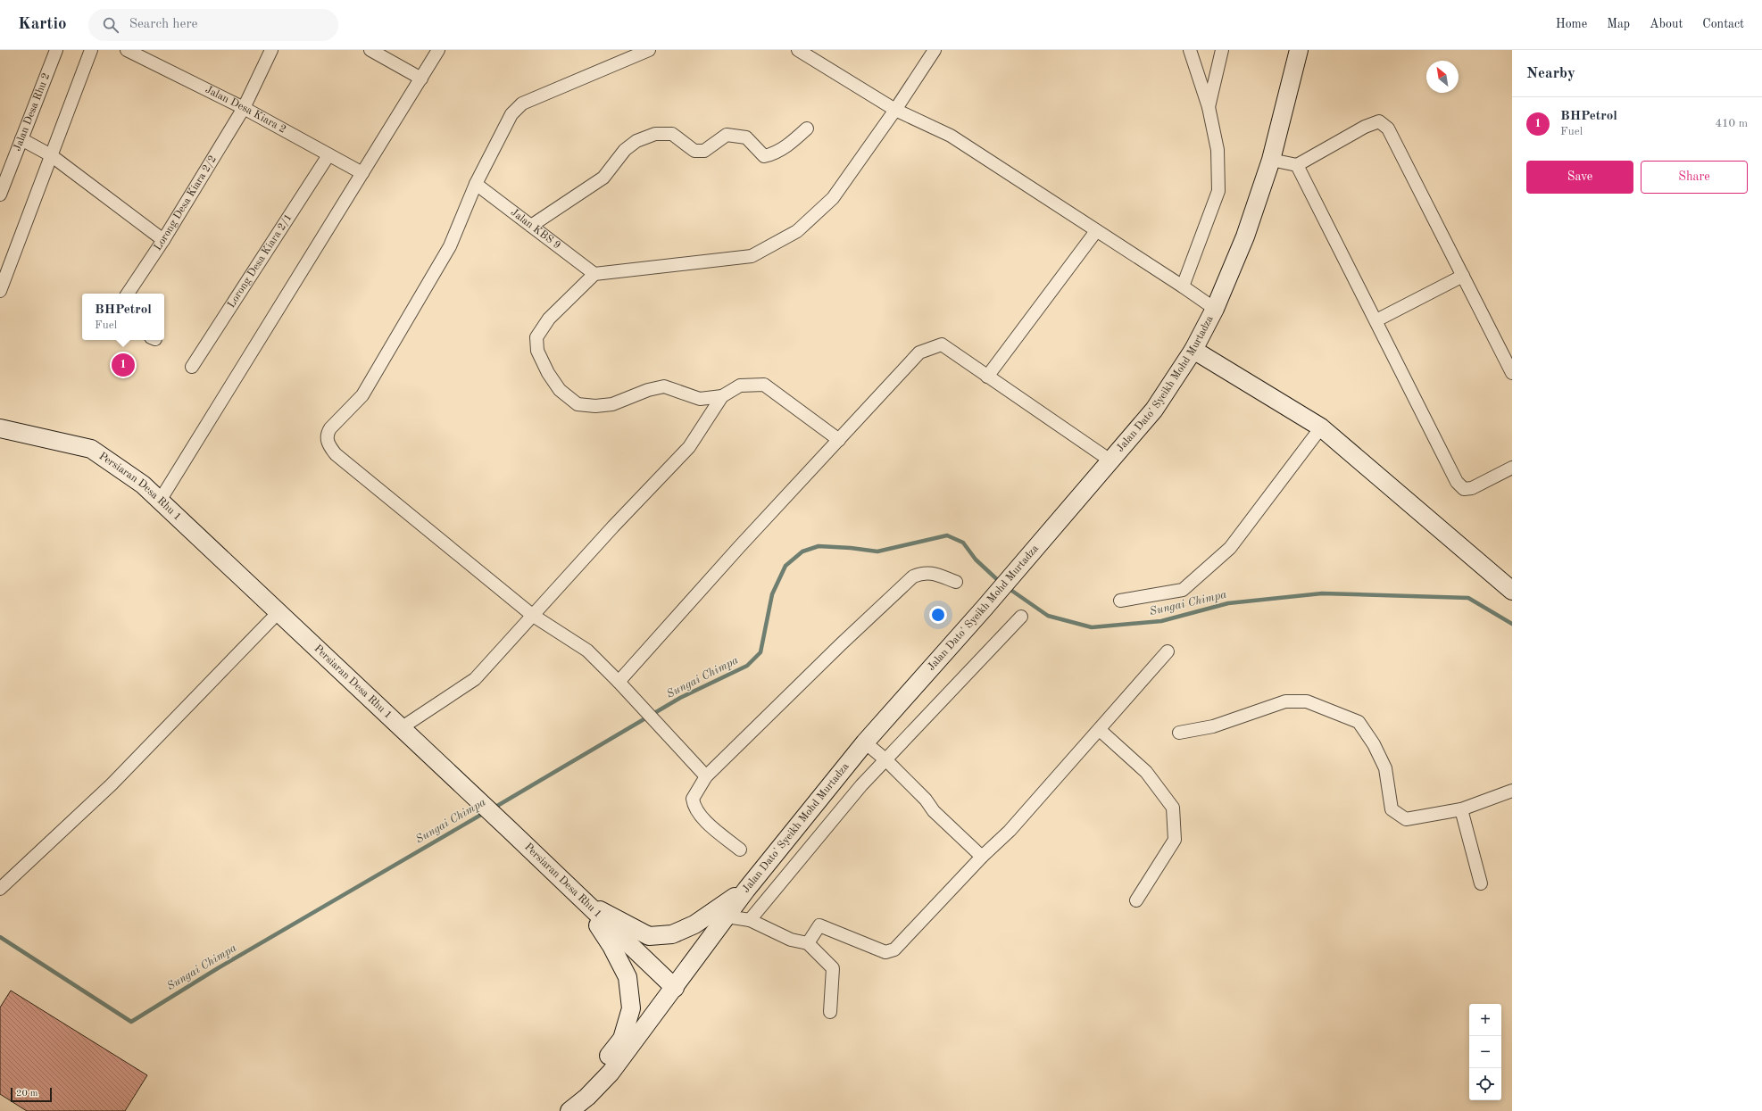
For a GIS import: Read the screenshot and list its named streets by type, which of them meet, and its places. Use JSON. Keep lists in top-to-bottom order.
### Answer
{
  "streets": {
    "main road": ["Jalan Dato' Syeikh Mohd Murtadza", "Persiaran Desa Rhu 1"],
    "street": [
      "Jalan Desa Kiara 2",
      "Jalan Desa Rhu 2",
      "Lorong Desa Kiara 2/2",
      "Jalan KBS 9",
      "Lorong Desa Kiara 2/1"
    ]
  },
  "crossings": [
    ["Jalan Desa Kiara 2", "Lorong Desa Kiara 2/2"],
    ["Jalan Desa Kiara 2", "Lorong Desa Kiara 2/1"],
    ["Jalan Dato' Syeikh Mohd Murtadza", "Persiaran Desa Rhu 1"]
  ],
  "water": ["Sungai Chimpa"],
  "scale_bar": "20 m",
  "north": "top left",
  "page": {
    "header": "Kartio",
    "search": "Search here",
    "nav": [
      "Home",
      "Map",
      "About",
      "Contact"
    ],
    "heading": "Nearby",
    "list": [
      {
        "mark": "1",
        "name": "BHPetrol",
        "note": "Fuel",
        "value": "410 m"
      }
    ],
    "buttons": ["Save", "Share"],
    "popup": ["BHPetrol", "Fuel"],
    "pins": "1",
    "map_buttons": ["+", "−"],
    "scale": "20 m"
  }
}
